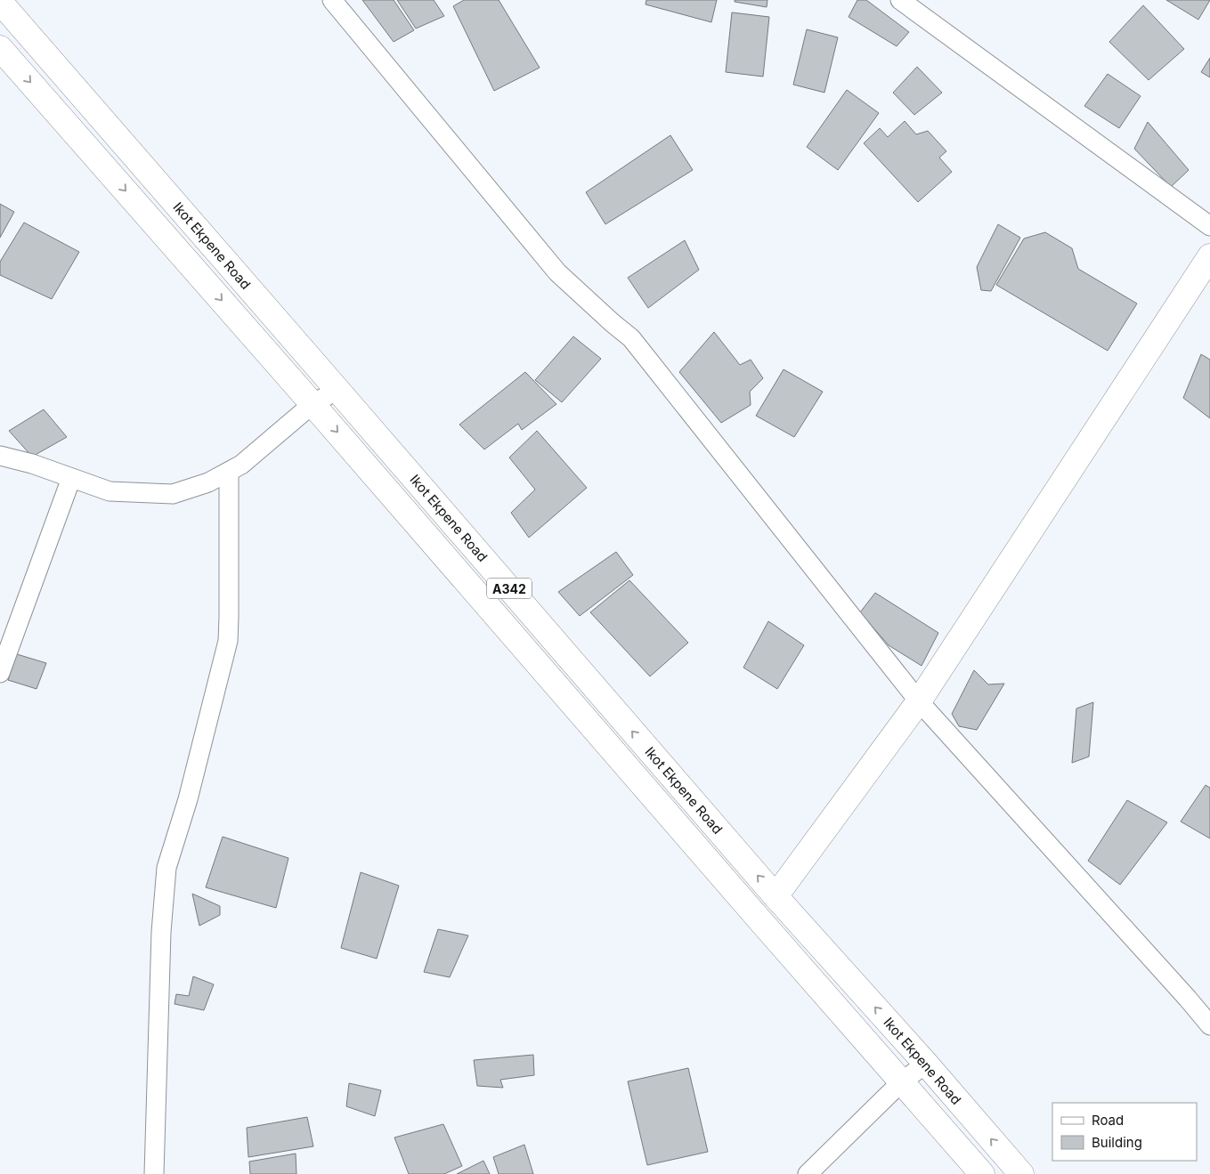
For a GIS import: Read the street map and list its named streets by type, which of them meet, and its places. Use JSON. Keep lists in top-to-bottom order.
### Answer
{
  "streets": {
    "main road": ["Ikot Ekpene Road", "A342"]
  },
  "legend": ["Road", "Building"]
}
